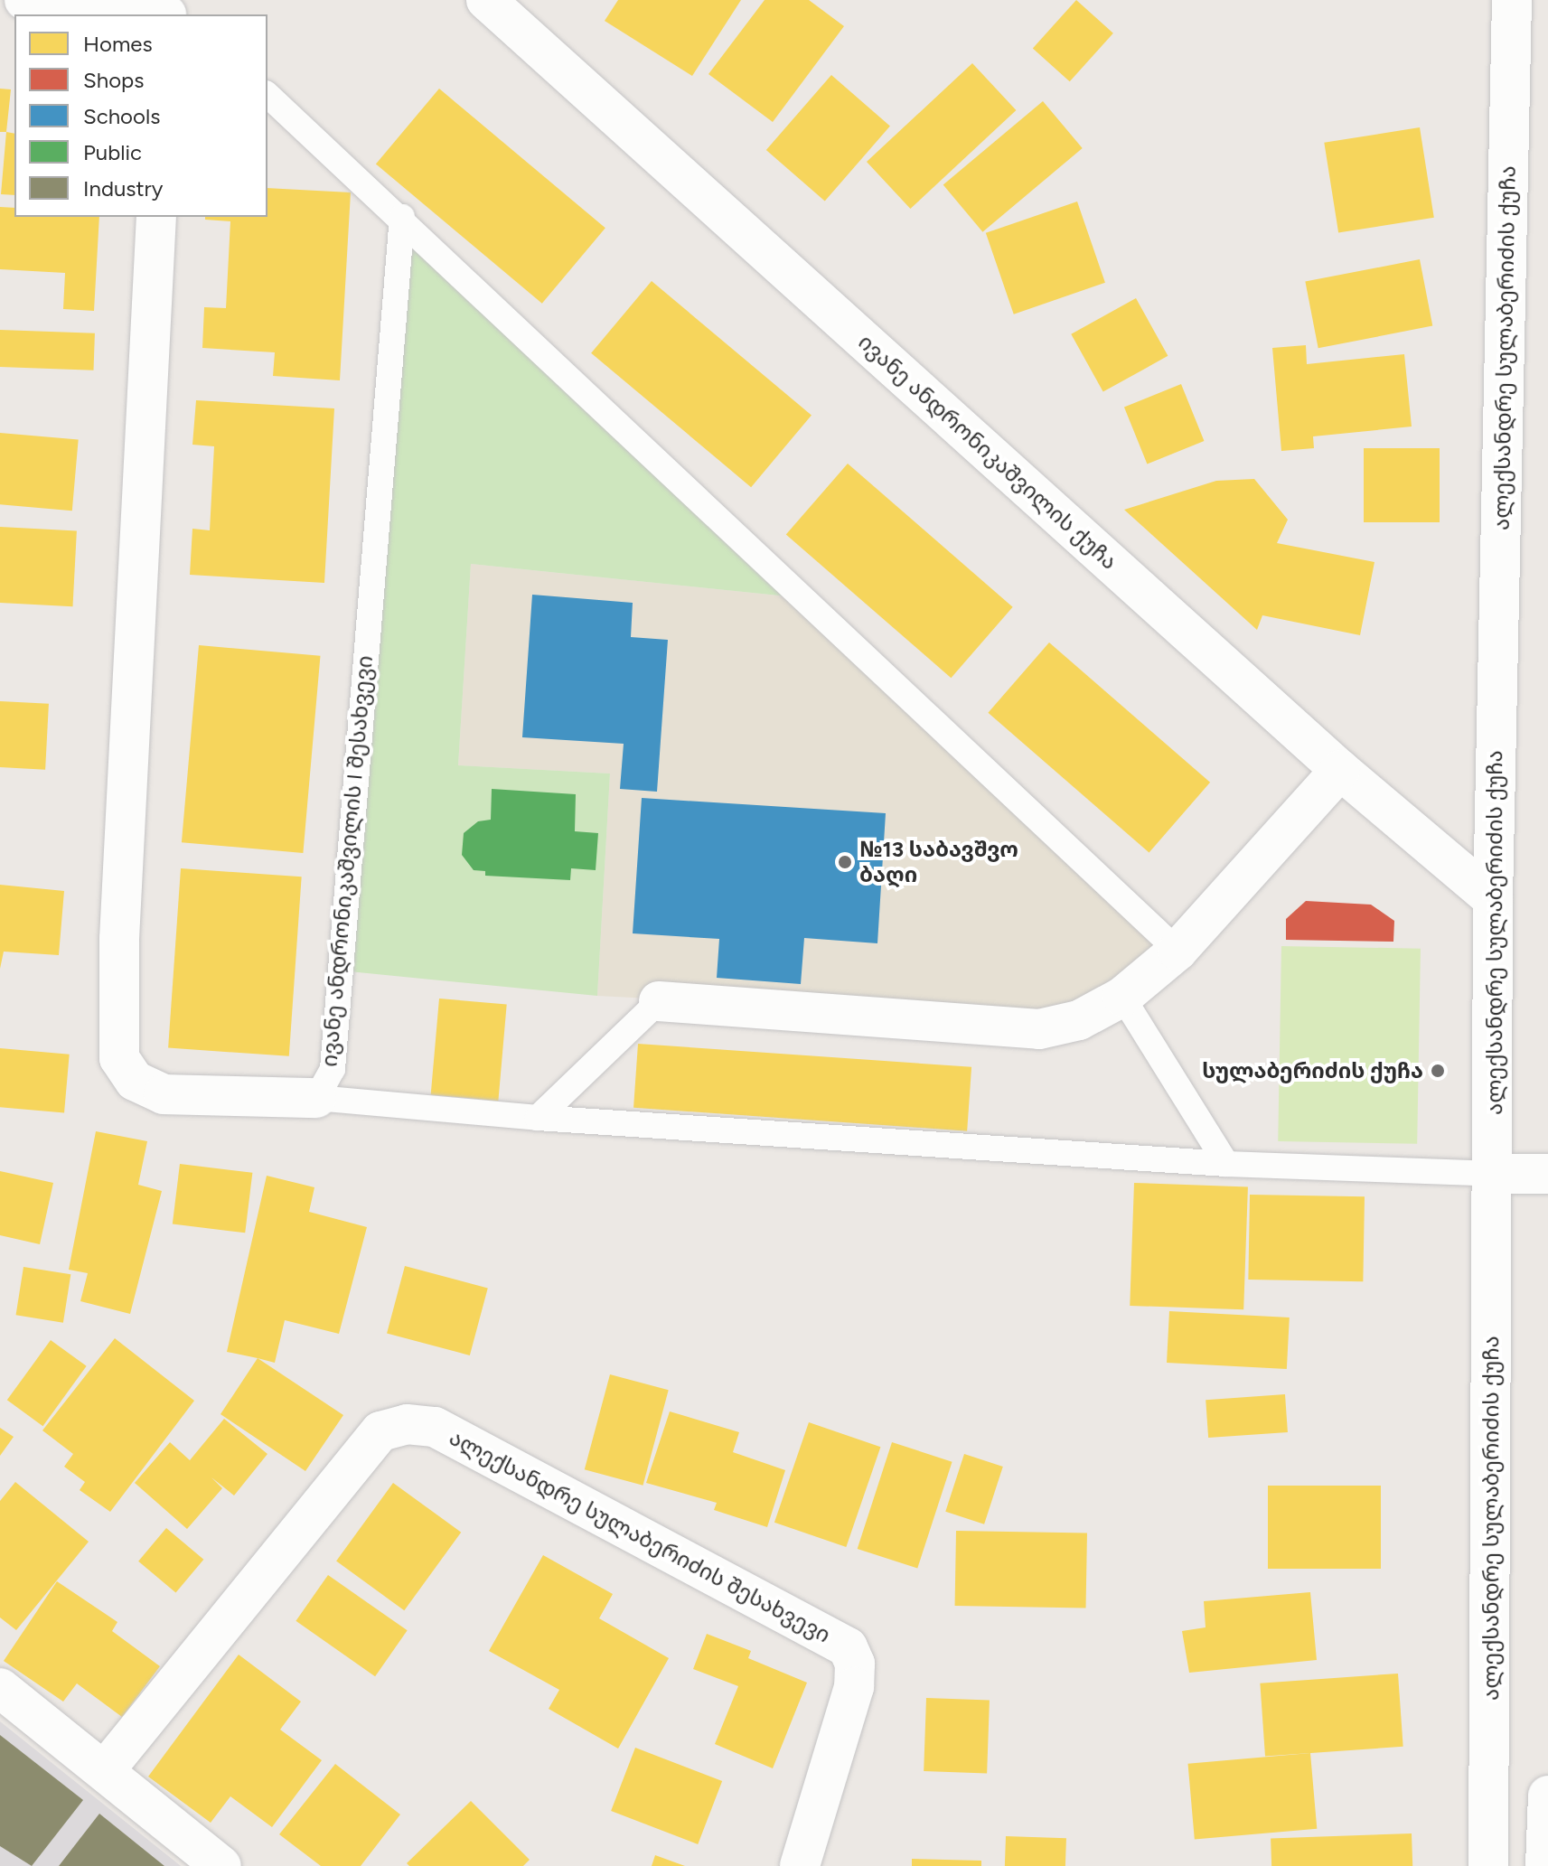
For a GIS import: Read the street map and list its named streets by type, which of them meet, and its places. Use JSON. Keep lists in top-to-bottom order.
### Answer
{
  "streets": {
    "street": [
      "ალექსანდრე სულაბერიძის ქუჩა",
      "ივანე ანდრონიკაშვილის ქუჩა",
      "ივანე ანდრონიკაშვილის I შესახვევი",
      "ალექსანდრე სულაბერიძის შესახვევი"
    ]
  },
  "crossings": [
    ["ალექსანდრე სულაბერიძის ქუჩა", "ივანე ანდრონიკაშვილის ქუჩა"]
  ],
  "places": ["№13 საბავშვო ბაღი", "სულაბერიძის ქუჩა"],
  "legend": [
    "Homes",
    "Shops",
    "Schools",
    "Public",
    "Industry"
  ]
}
